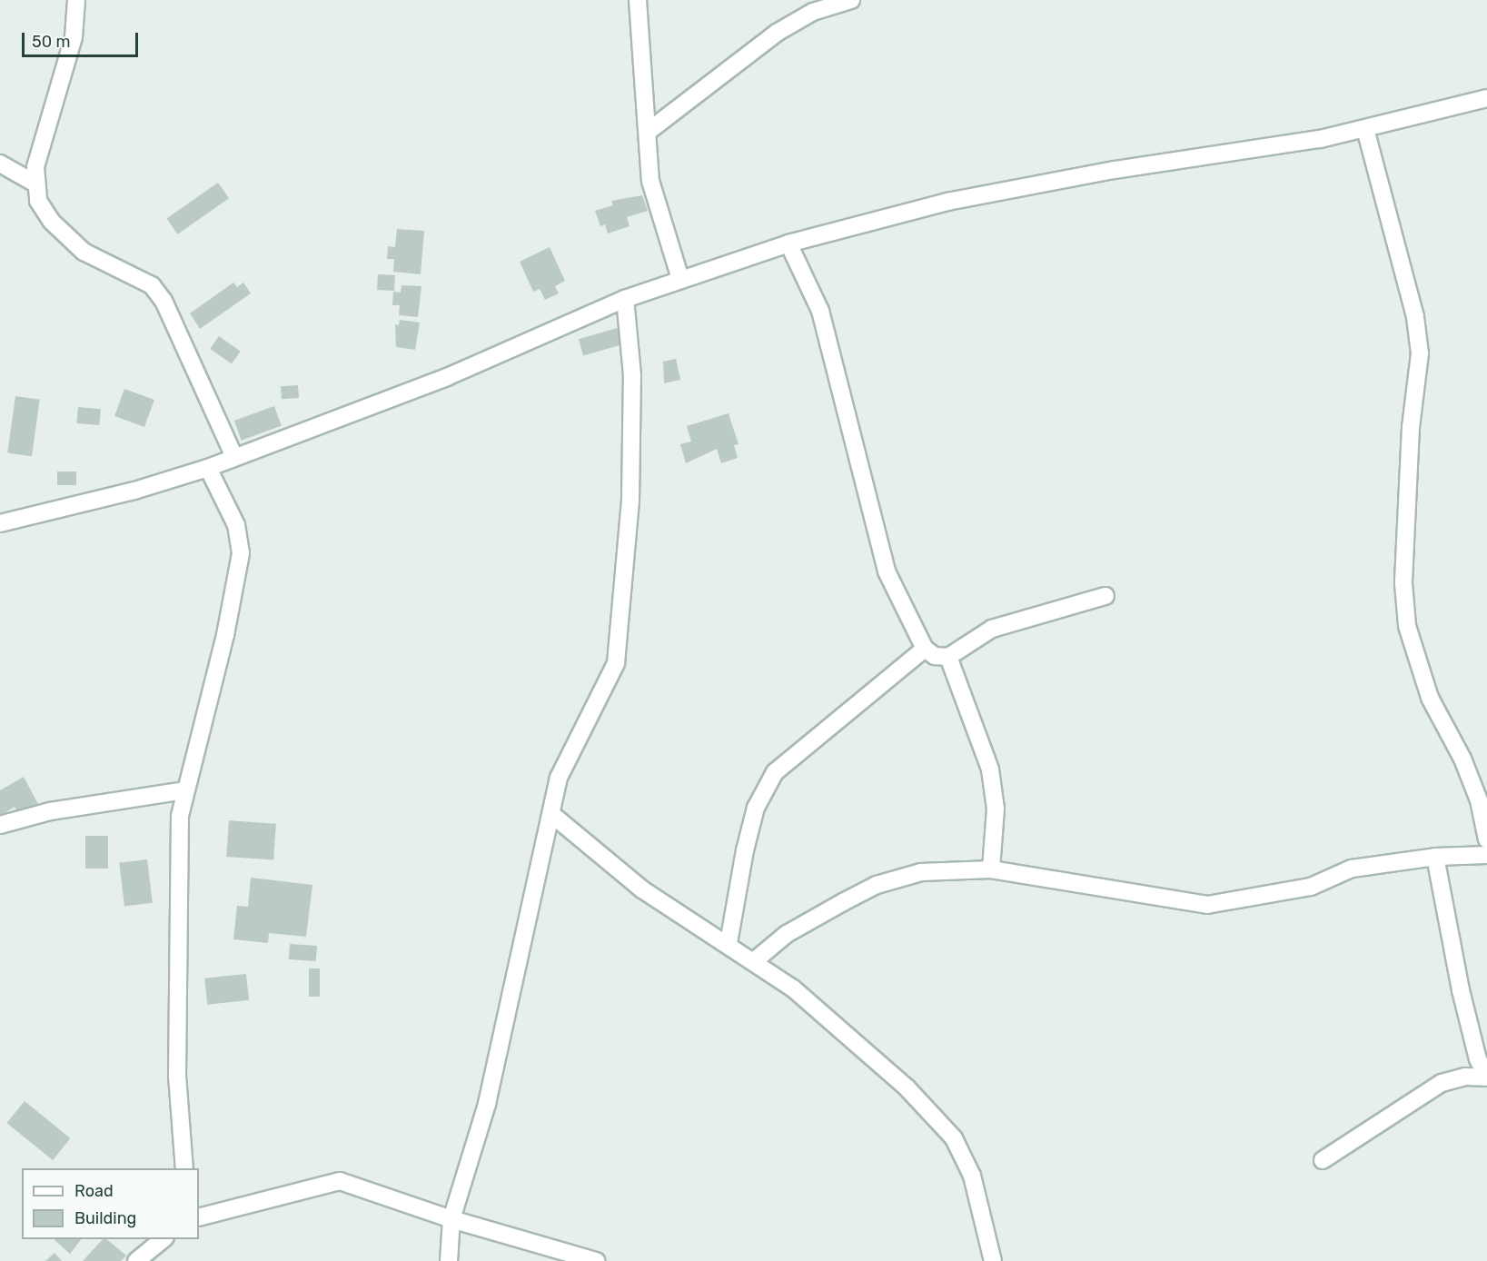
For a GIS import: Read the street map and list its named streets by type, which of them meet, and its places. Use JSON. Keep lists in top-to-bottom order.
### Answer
{
  "legend": ["Road", "Building"],
  "scale_bar": "50 m"
}
